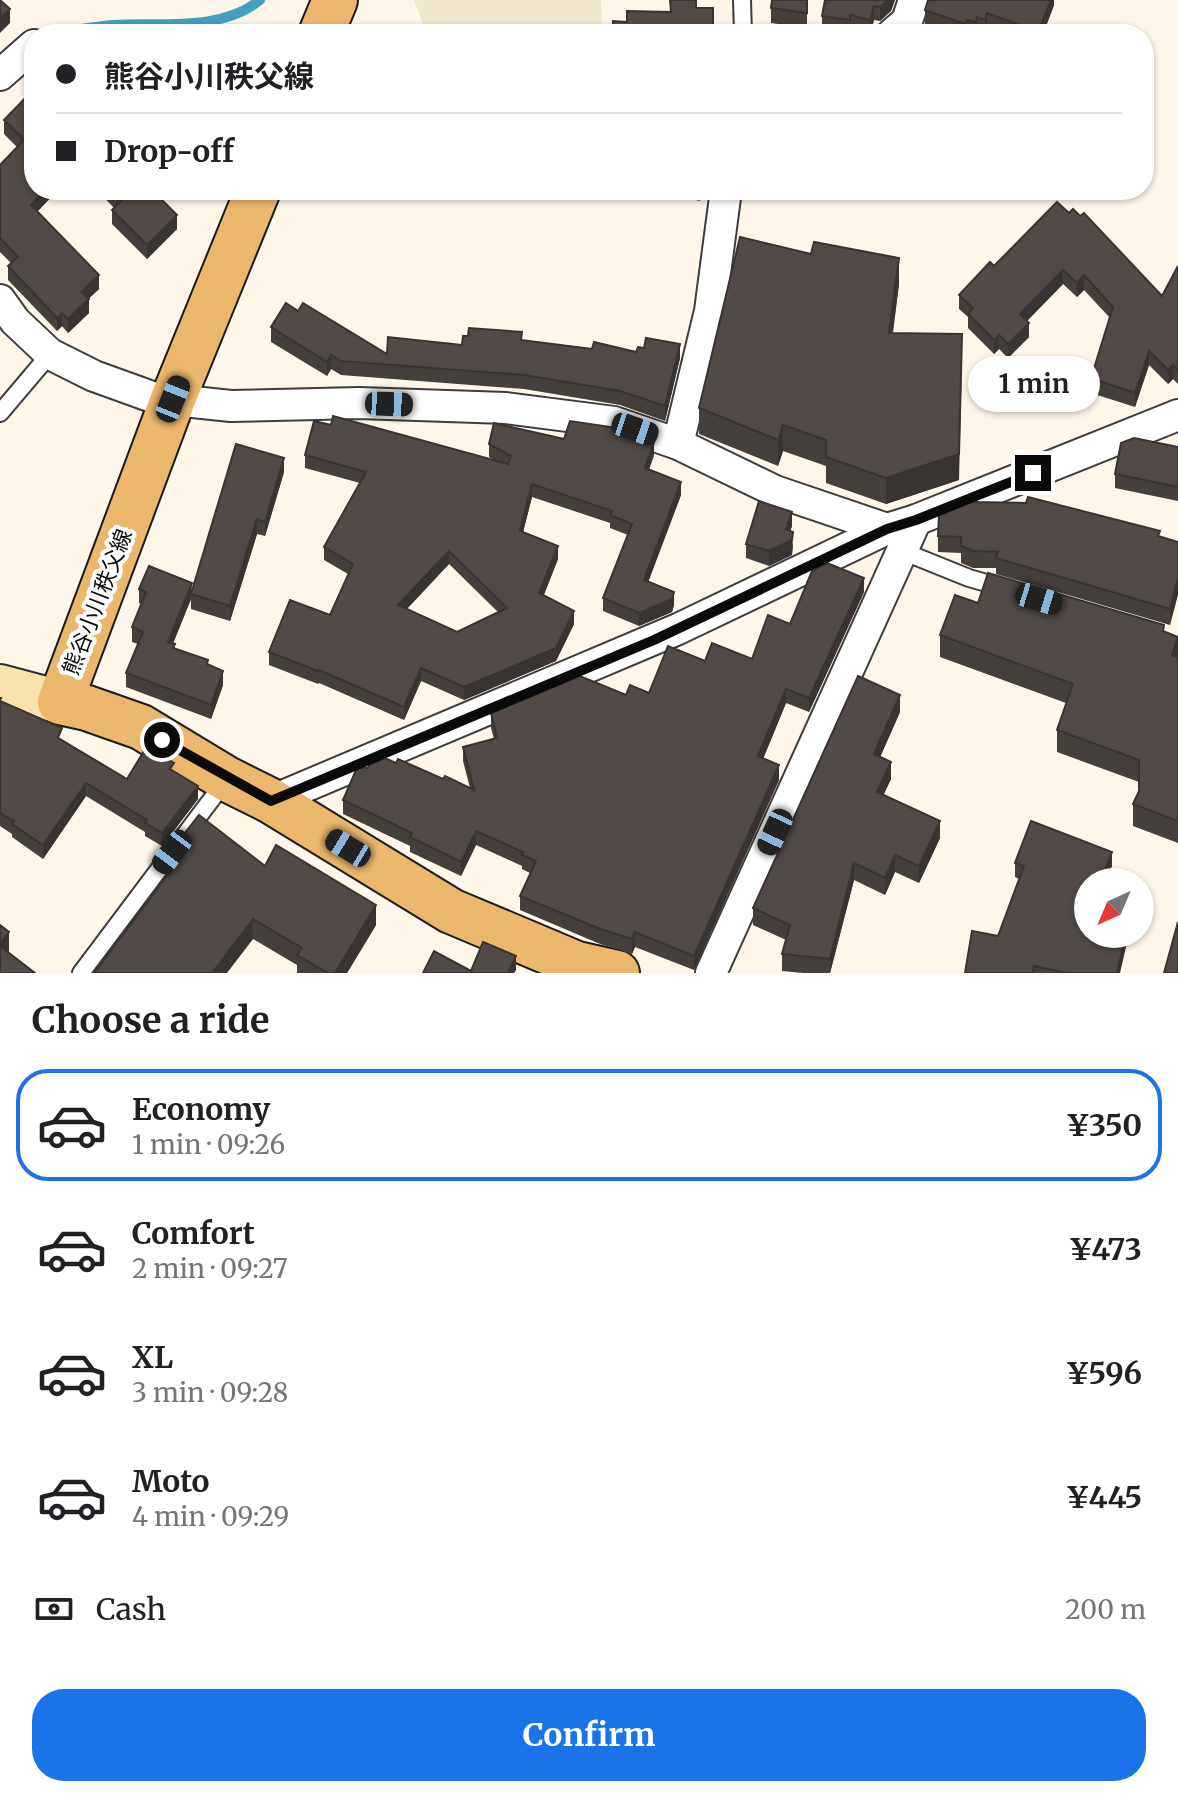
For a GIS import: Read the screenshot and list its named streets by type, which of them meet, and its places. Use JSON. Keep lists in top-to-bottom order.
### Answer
{
  "streets": {
    "main road": ["熊谷小川秩父線"]
  },
  "north": "bottom left",
  "page": {
    "banner": ["熊谷小川秩父線", "Drop-off"],
    "bubble": "1 min",
    "heading": "Choose a ride",
    "list": [
      {
        "name": "Economy",
        "note": "1 min · 09:26",
        "value": "¥350"
      },
      {
        "name": "Comfort",
        "note": "2 min · 09:27",
        "value": "¥473"
      },
      {
        "name": "XL",
        "note": "3 min · 09:28",
        "value": "¥596"
      },
      {
        "name": "Moto",
        "note": "4 min · 09:29",
        "value": "¥445"
      }
    ],
    "pay": ["Cash", "200 m"],
    "buttons": "Confirm"
  }
}
